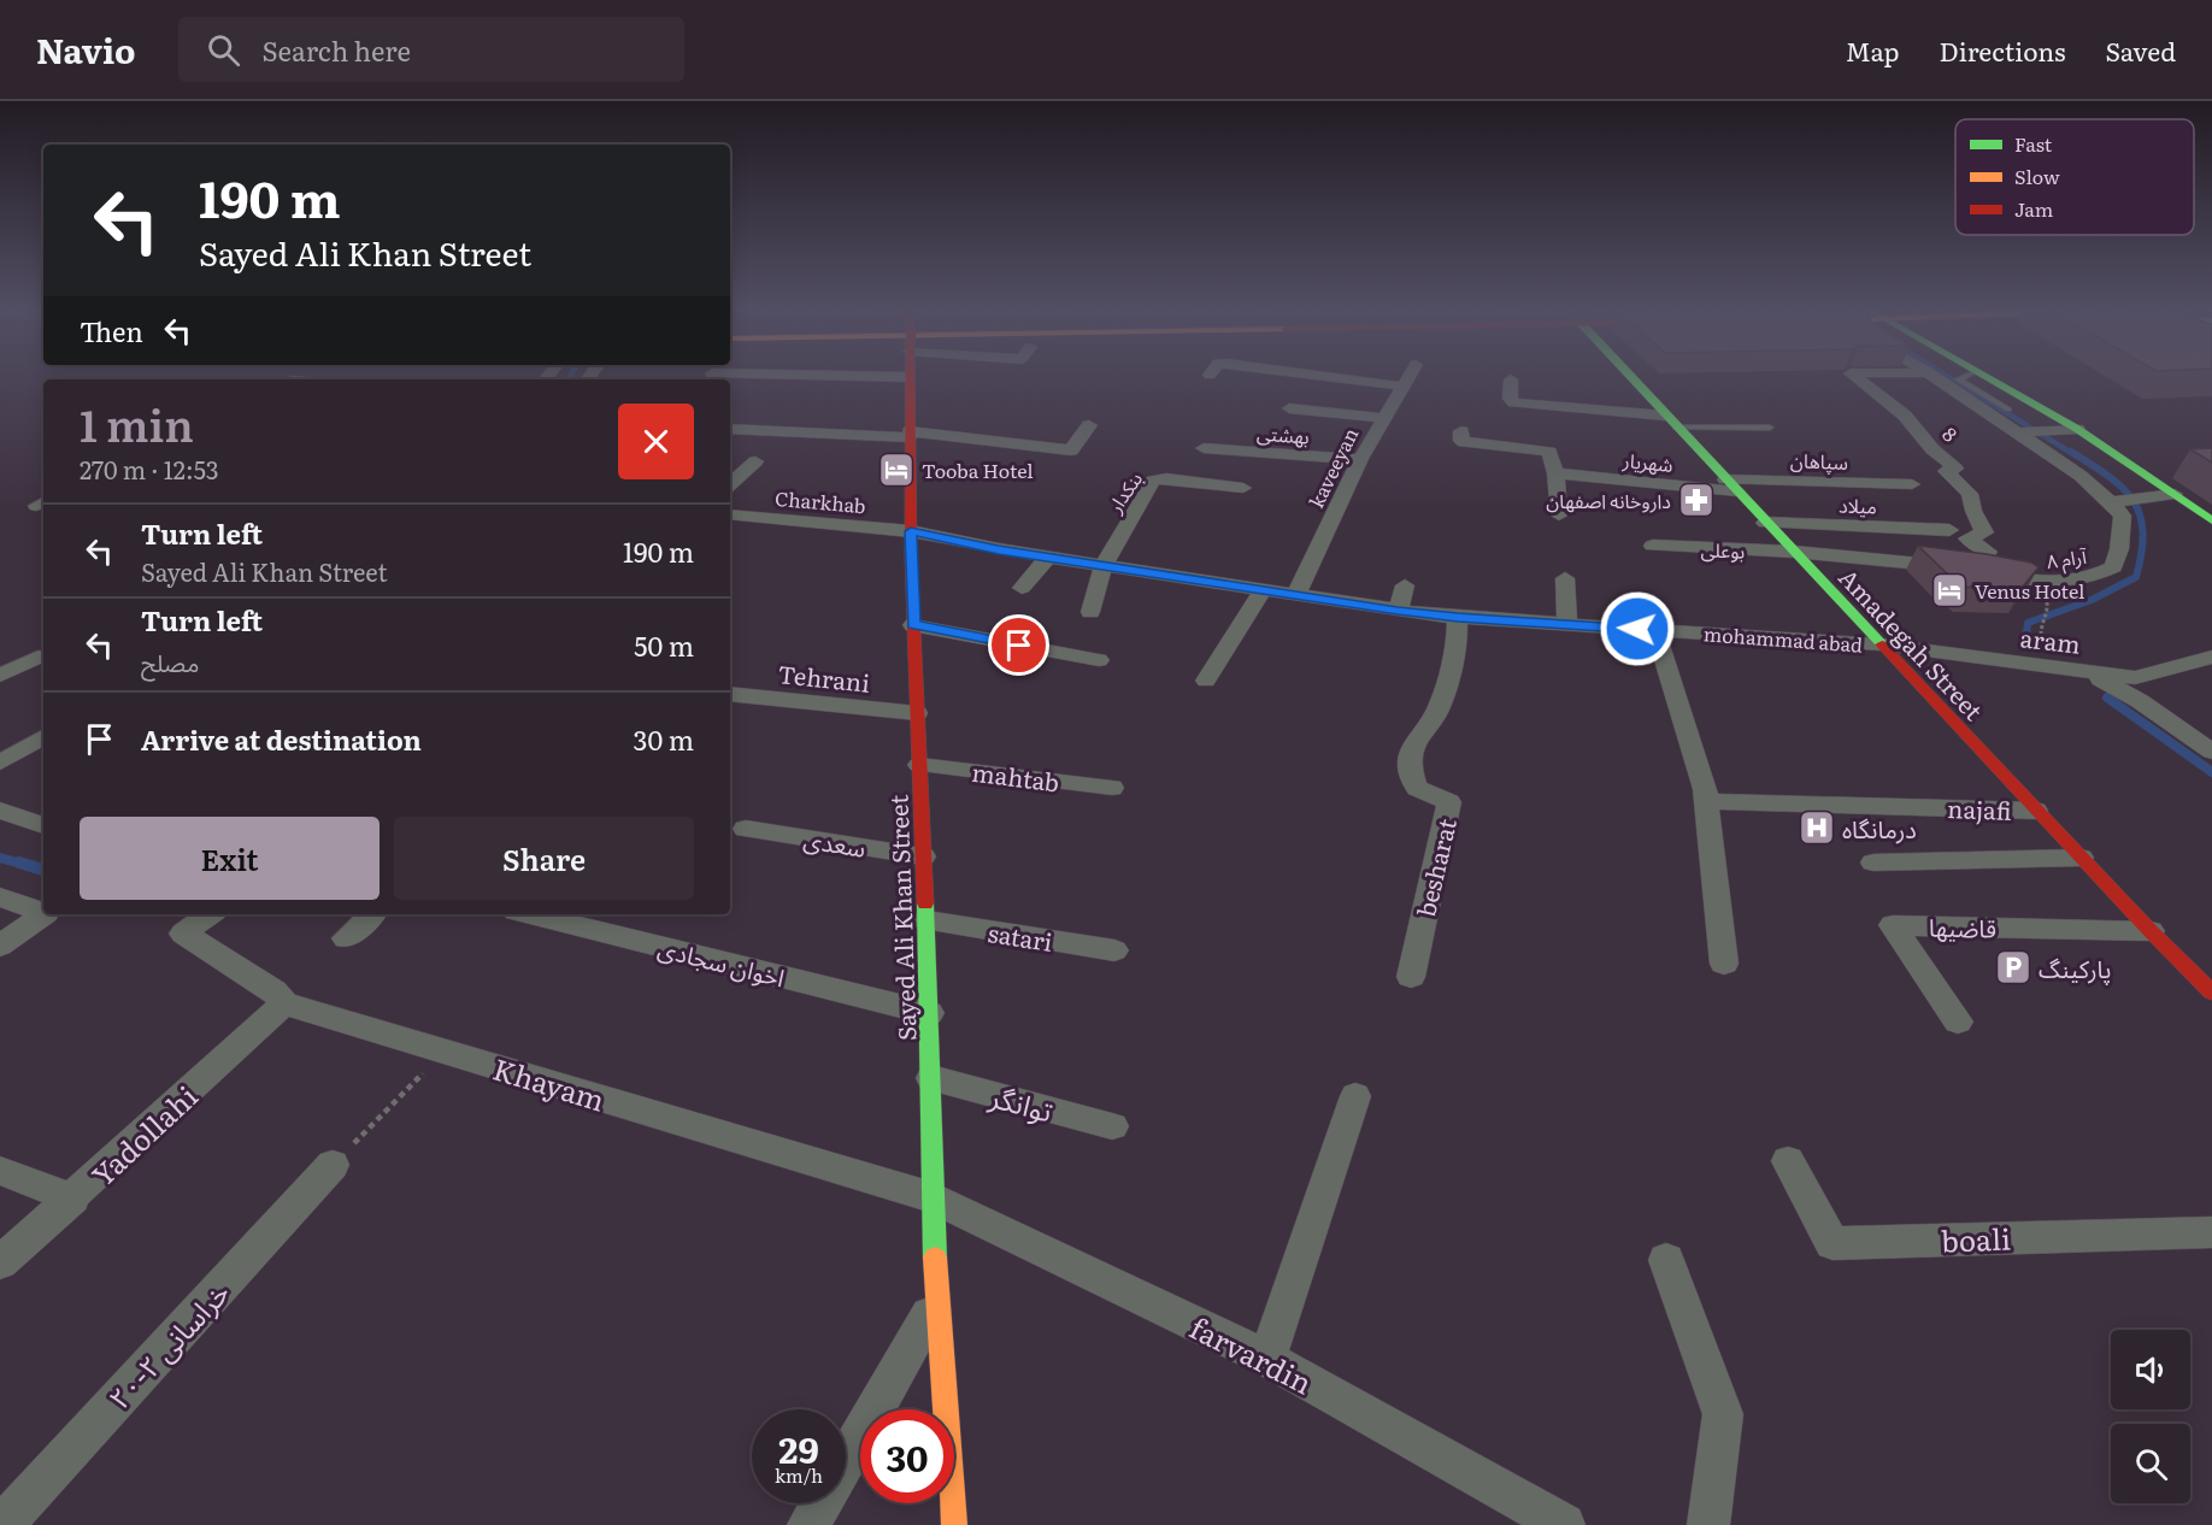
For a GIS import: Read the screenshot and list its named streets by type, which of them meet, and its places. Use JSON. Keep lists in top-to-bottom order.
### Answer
{
  "streets": {
    "main road": ["Amadegah Street", "Sayed Ali Khan Street"],
    "street": [
      "بهشتی",
      "8",
      "سپاهان",
      "شهریار",
      "kaveeyan",
      "بنکدار",
      "Charkhab",
      "میلاد",
      "بوعلی",
      "۸ آرام",
      "mohammad abad",
      "aram",
      "Tehrani",
      "mahtab",
      "najafi",
      "سعدی",
      "besharat",
      "قاضیها",
      "satari",
      "اخوان سجادی",
      "Khayam",
      "توانگر",
      "Yadollahi",
      "boali",
      "۲۰-خراسانی ۲",
      "farvardin"
    ]
  },
  "crossings": [
    ["بهشتی", "kaveeyan"],
    ["سپاهان", "شهریار"],
    ["سپاهان", "Amadegah Street"],
    ["شهریار", "Amadegah Street"],
    ["kaveeyan", "mohammad abad"],
    ["بنکدار", "mohammad abad"],
    ["Charkhab", "mohammad abad"],
    ["Charkhab", "Sayed Ali Khan Street"],
    ["میلاد", "Amadegah Street"],
    ["بوعلی", "Amadegah Street"],
    ["mohammad abad", "aram"],
    ["mohammad abad", "Amadegah Street"],
    ["mohammad abad", "besharat"],
    ["mohammad abad", "Sayed Ali Khan Street"],
    ["aram", "Amadegah Street"],
    ["Amadegah Street", "najafi"],
    ["Amadegah Street", "قاضیها"],
    ["Tehrani", "Sayed Ali Khan Street"],
    ["mahtab", "Sayed Ali Khan Street"],
    ["سعدی", "Sayed Ali Khan Street"],
    ["Sayed Ali Khan Street", "satari"],
    ["Sayed Ali Khan Street", "اخوان سجادی"],
    ["Sayed Ali Khan Street", "Khayam"],
    ["Sayed Ali Khan Street", "توانگر"],
    ["Sayed Ali Khan Street", "farvardin"],
    ["Khayam", "Yadollahi"],
    ["Khayam", "farvardin"]
  ],
  "places": {
    "hotel": ["Tooba Hotel", "Venus Hotel"],
    "pharmacy": ["داروخانه اصفهان"],
    "hospital": ["درمانگاه"],
    "parking": ["پارکینگ"]
  },
  "legend": ["Fast", "Slow", "Jam"],
  "page": {
    "header": "Navio",
    "search": "Search here",
    "nav": ["Map", "Directions", "Saved"],
    "turn": ["190 m", "Sayed Ali Khan Street"],
    "then": "Then",
    "heading": ["1 min", "270 m · 12:53"],
    "list": [
      {
        "name": "Turn left",
        "note": "Sayed Ali Khan Street",
        "value": "190 m"
      },
      {
        "name": "Turn left",
        "note": "مصلح",
        "value": "50 m"
      },
      {
        "name": "Arrive at destination",
        "value": "30 m"
      }
    ],
    "buttons": ["Exit", "Share"],
    "speed": "29 km/h",
    "limit": "30"
  }
}
